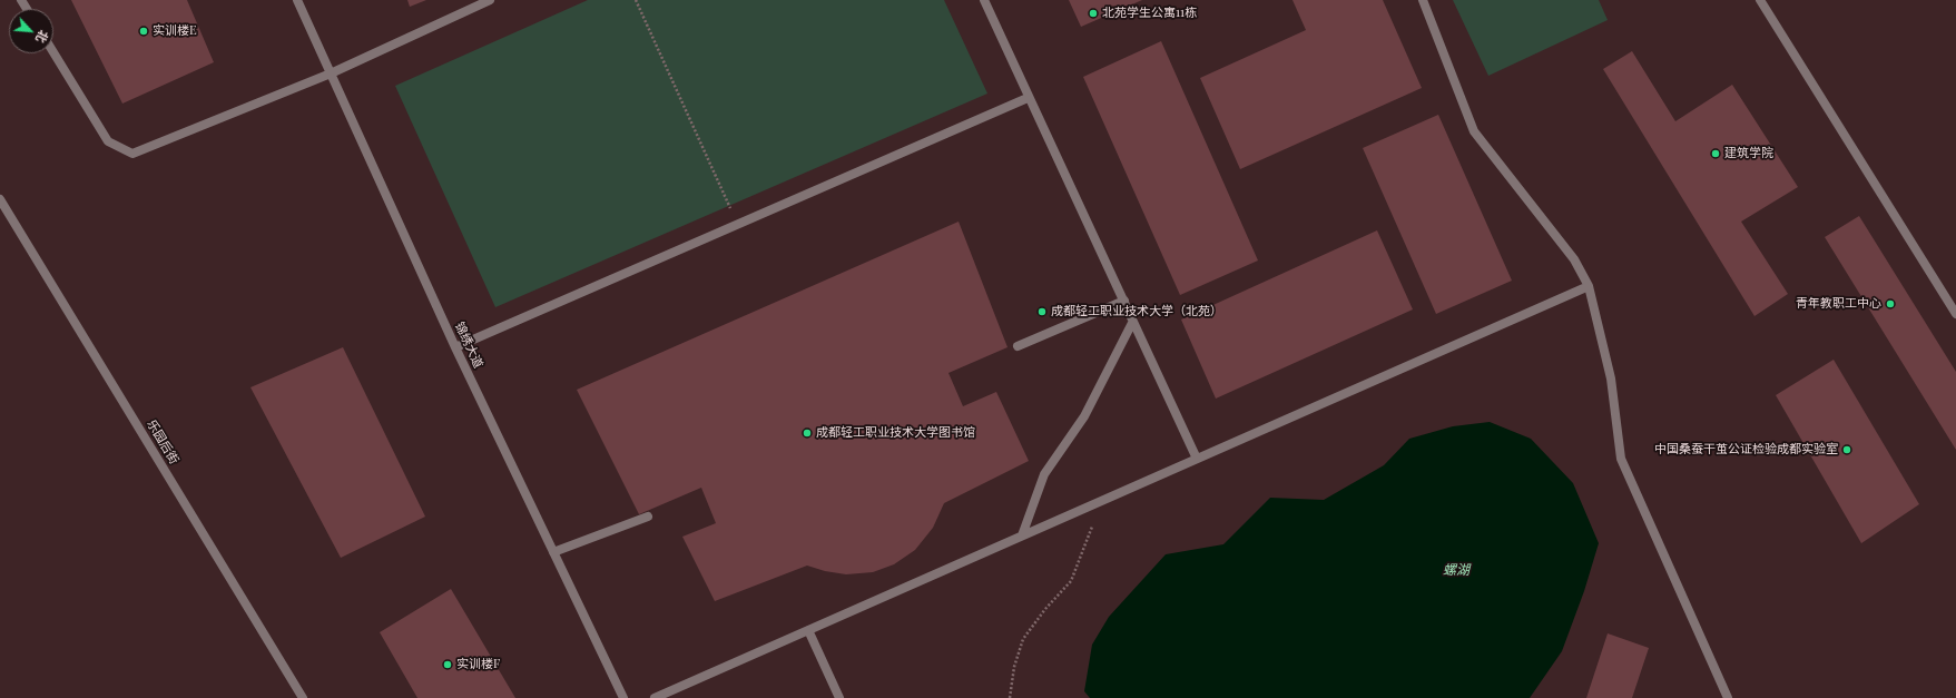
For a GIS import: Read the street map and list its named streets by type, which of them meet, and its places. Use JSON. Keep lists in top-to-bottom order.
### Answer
{
  "streets": {
    "street": ["锦绣大道", "乐园后街"]
  },
  "water": ["螺湖"],
  "places": [
    "北苑学生公寓11栋",
    "实训楼E",
    "建筑学院",
    "青年教职工中心",
    "成都轻工职业技术大学（北苑）",
    "成都轻工职业技术大学图书馆",
    "中国桑蚕干茧公证检验成都实验室",
    "实训楼F"
  ],
  "north": "bottom right"
}
